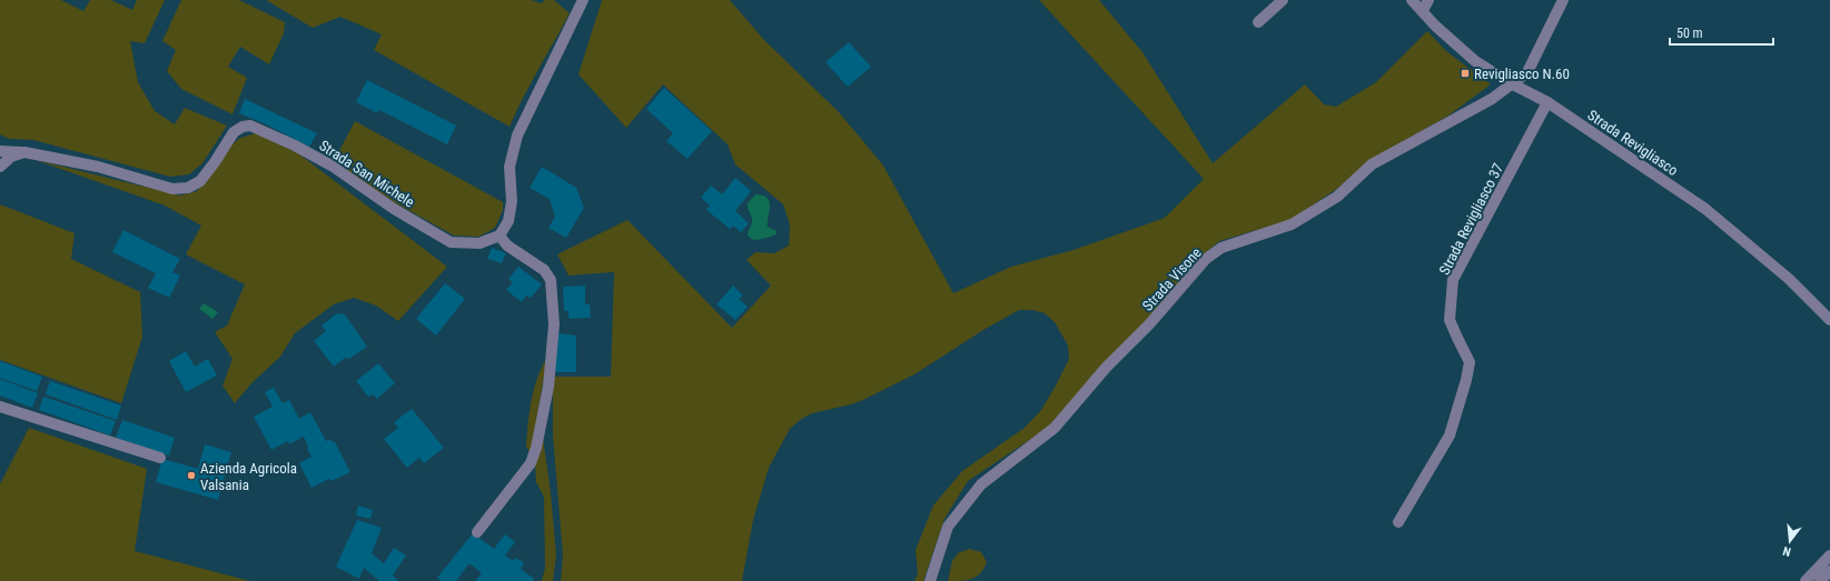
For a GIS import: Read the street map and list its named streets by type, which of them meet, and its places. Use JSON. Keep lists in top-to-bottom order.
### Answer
{
  "streets": {
    "street": [
      "Strada Revigliasco",
      "Strada San Michele",
      "Strada Revigliasco 37",
      "Strada Visone"
    ]
  },
  "crossings": [
    ["Strada Revigliasco", "Strada Revigliasco 37"],
    ["Strada Revigliasco", "Strada Visone"]
  ],
  "places": {
    "transit": ["Revigliasco N.60"],
    "other": ["Azienda Agricola Valsania"]
  },
  "scale_bar": "50 m",
  "north": "bottom"
}
